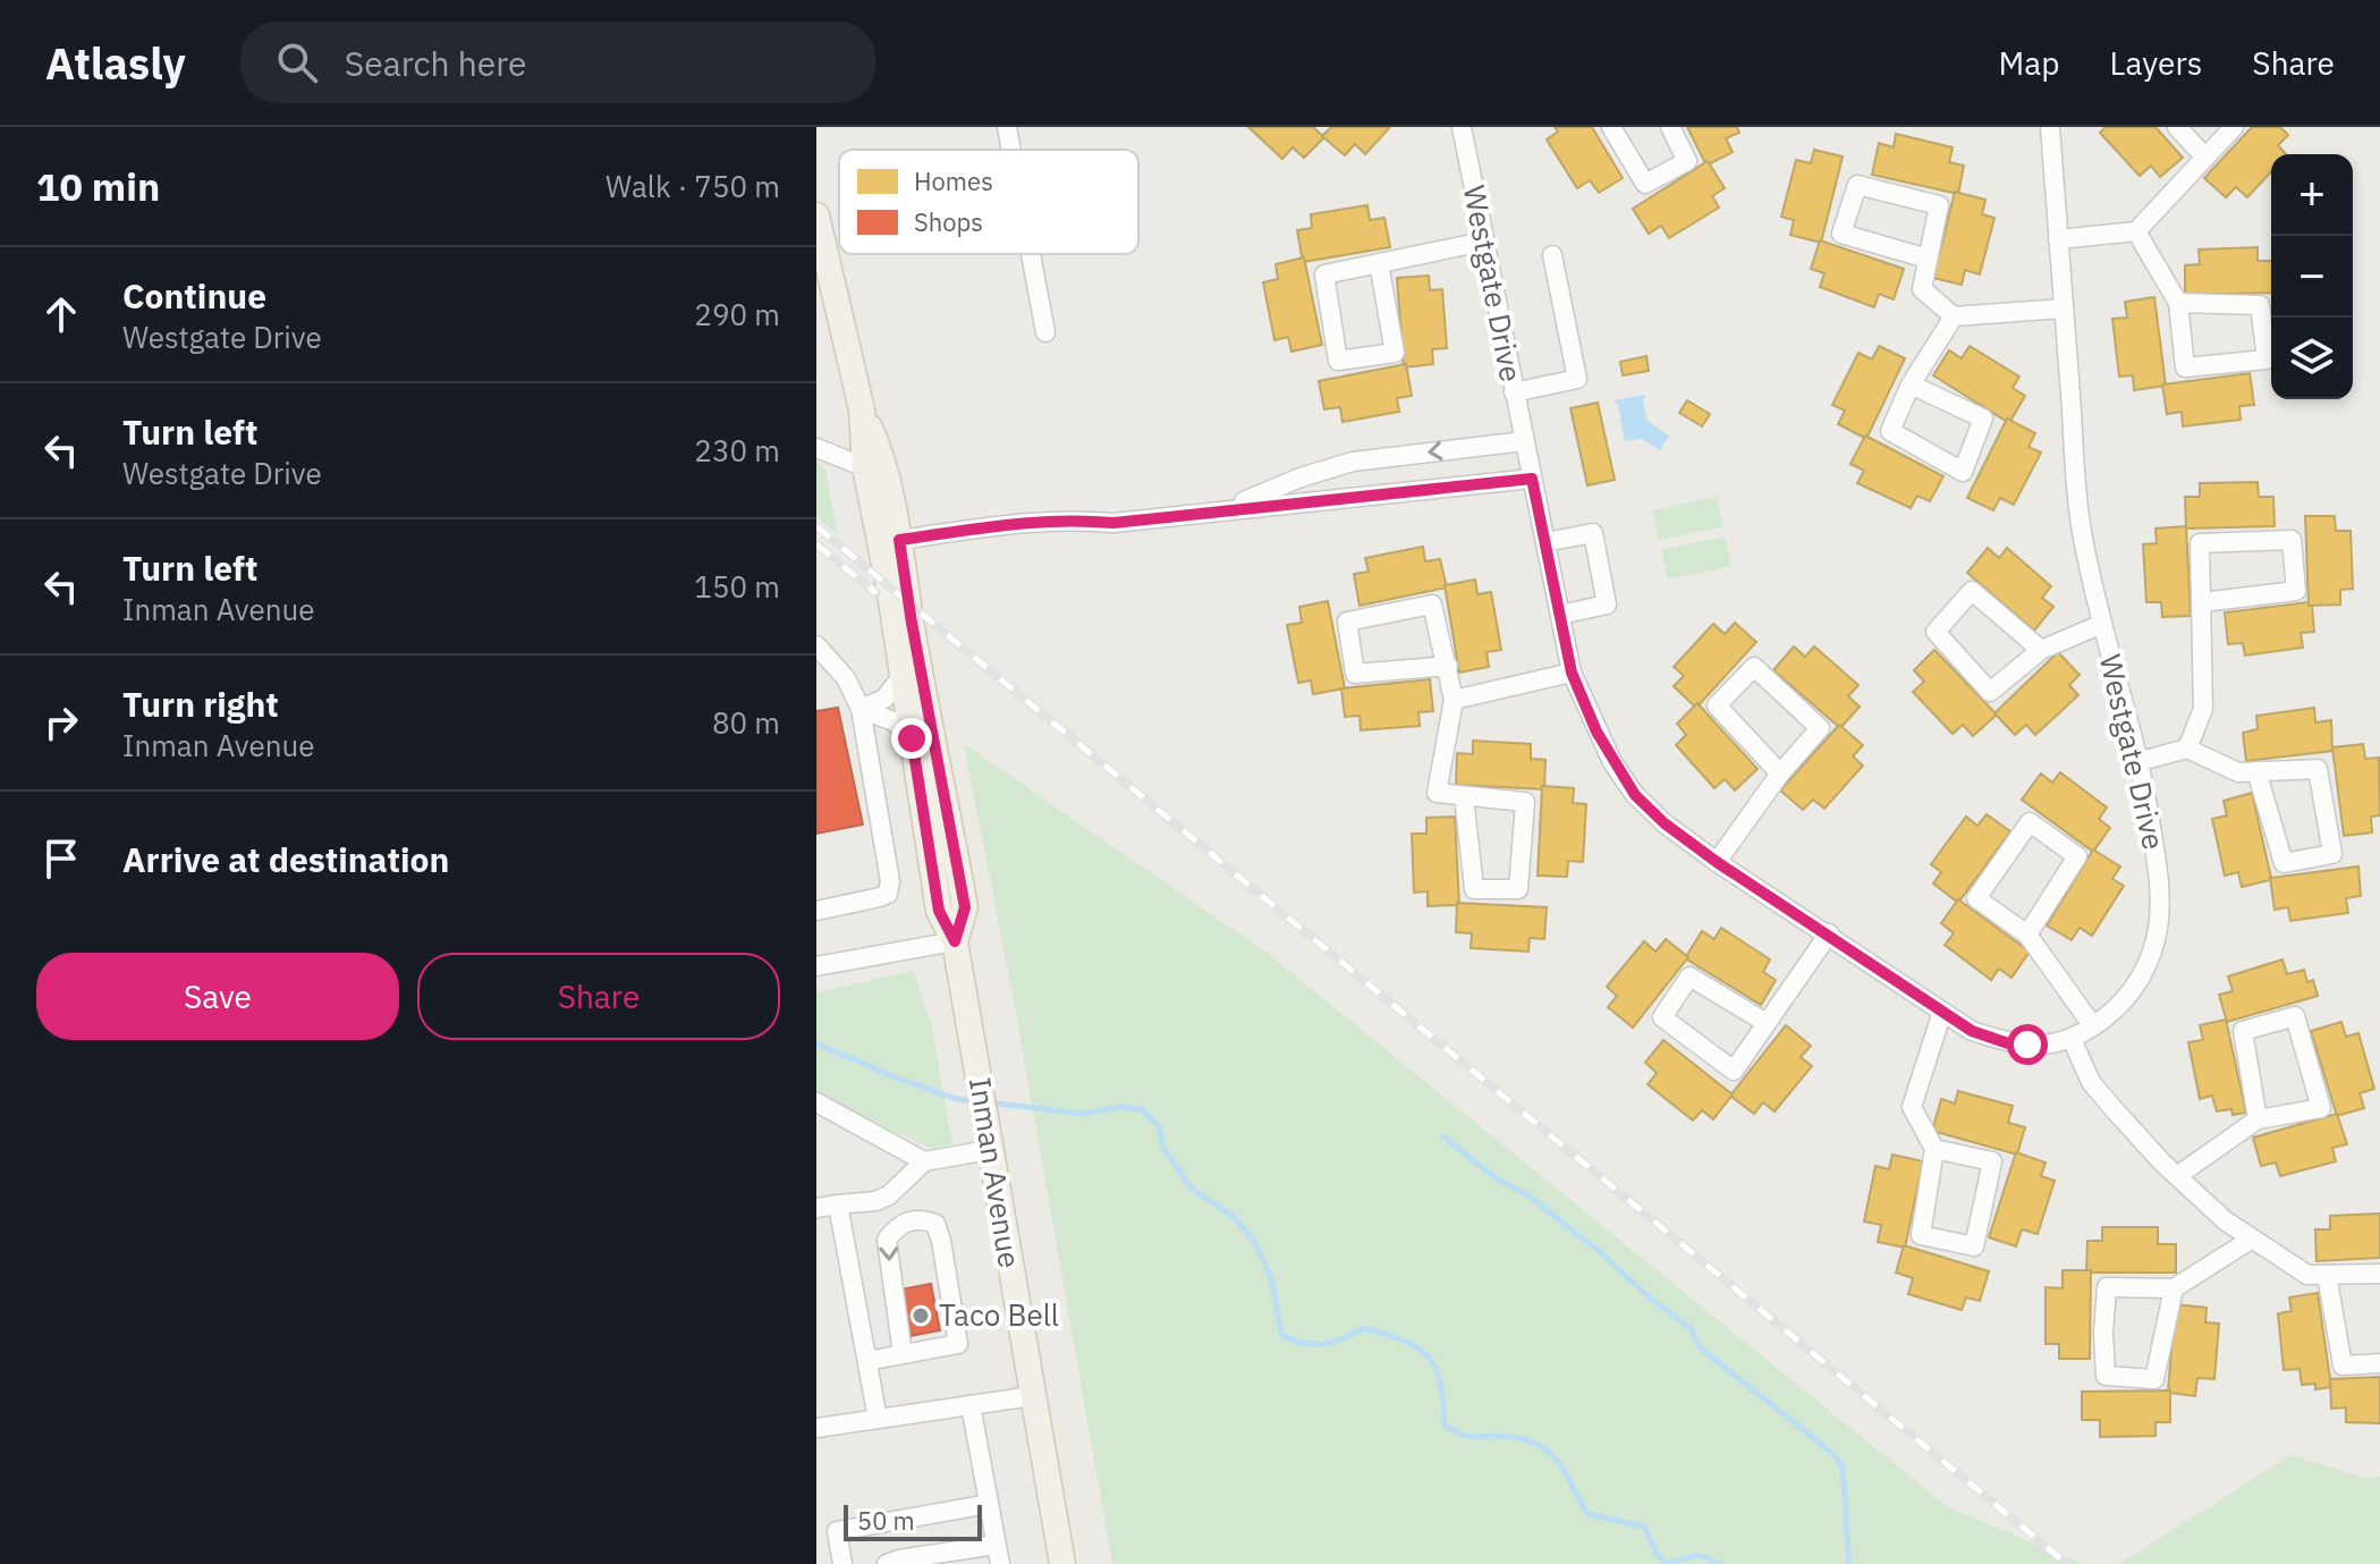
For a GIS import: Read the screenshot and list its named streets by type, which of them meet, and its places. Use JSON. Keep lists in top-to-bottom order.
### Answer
{
  "streets": {
    "main road": ["Inman Avenue"],
    "street": ["Westgate Drive"]
  },
  "places": ["Taco Bell"],
  "legend": ["Homes", "Shops"],
  "scale_bar": "50 m",
  "page": {
    "header": "Atlasly",
    "search": "Search here",
    "nav": ["Map", "Layers", "Share"],
    "heading": ["10 min", "Walk · 750 m"],
    "map_buttons": ["+", "−"],
    "list": [
      ["Continue", "Westgate Drive", "290 m"],
      ["Turn left", "Westgate Drive", "230 m"],
      ["Turn left", "Inman Avenue", "150 m"],
      ["Turn right", "Inman Avenue", "80 m"],
      "Arrive at destination"
    ],
    "buttons": ["Save", "Share"],
    "scale": "50 m"
  }
}
